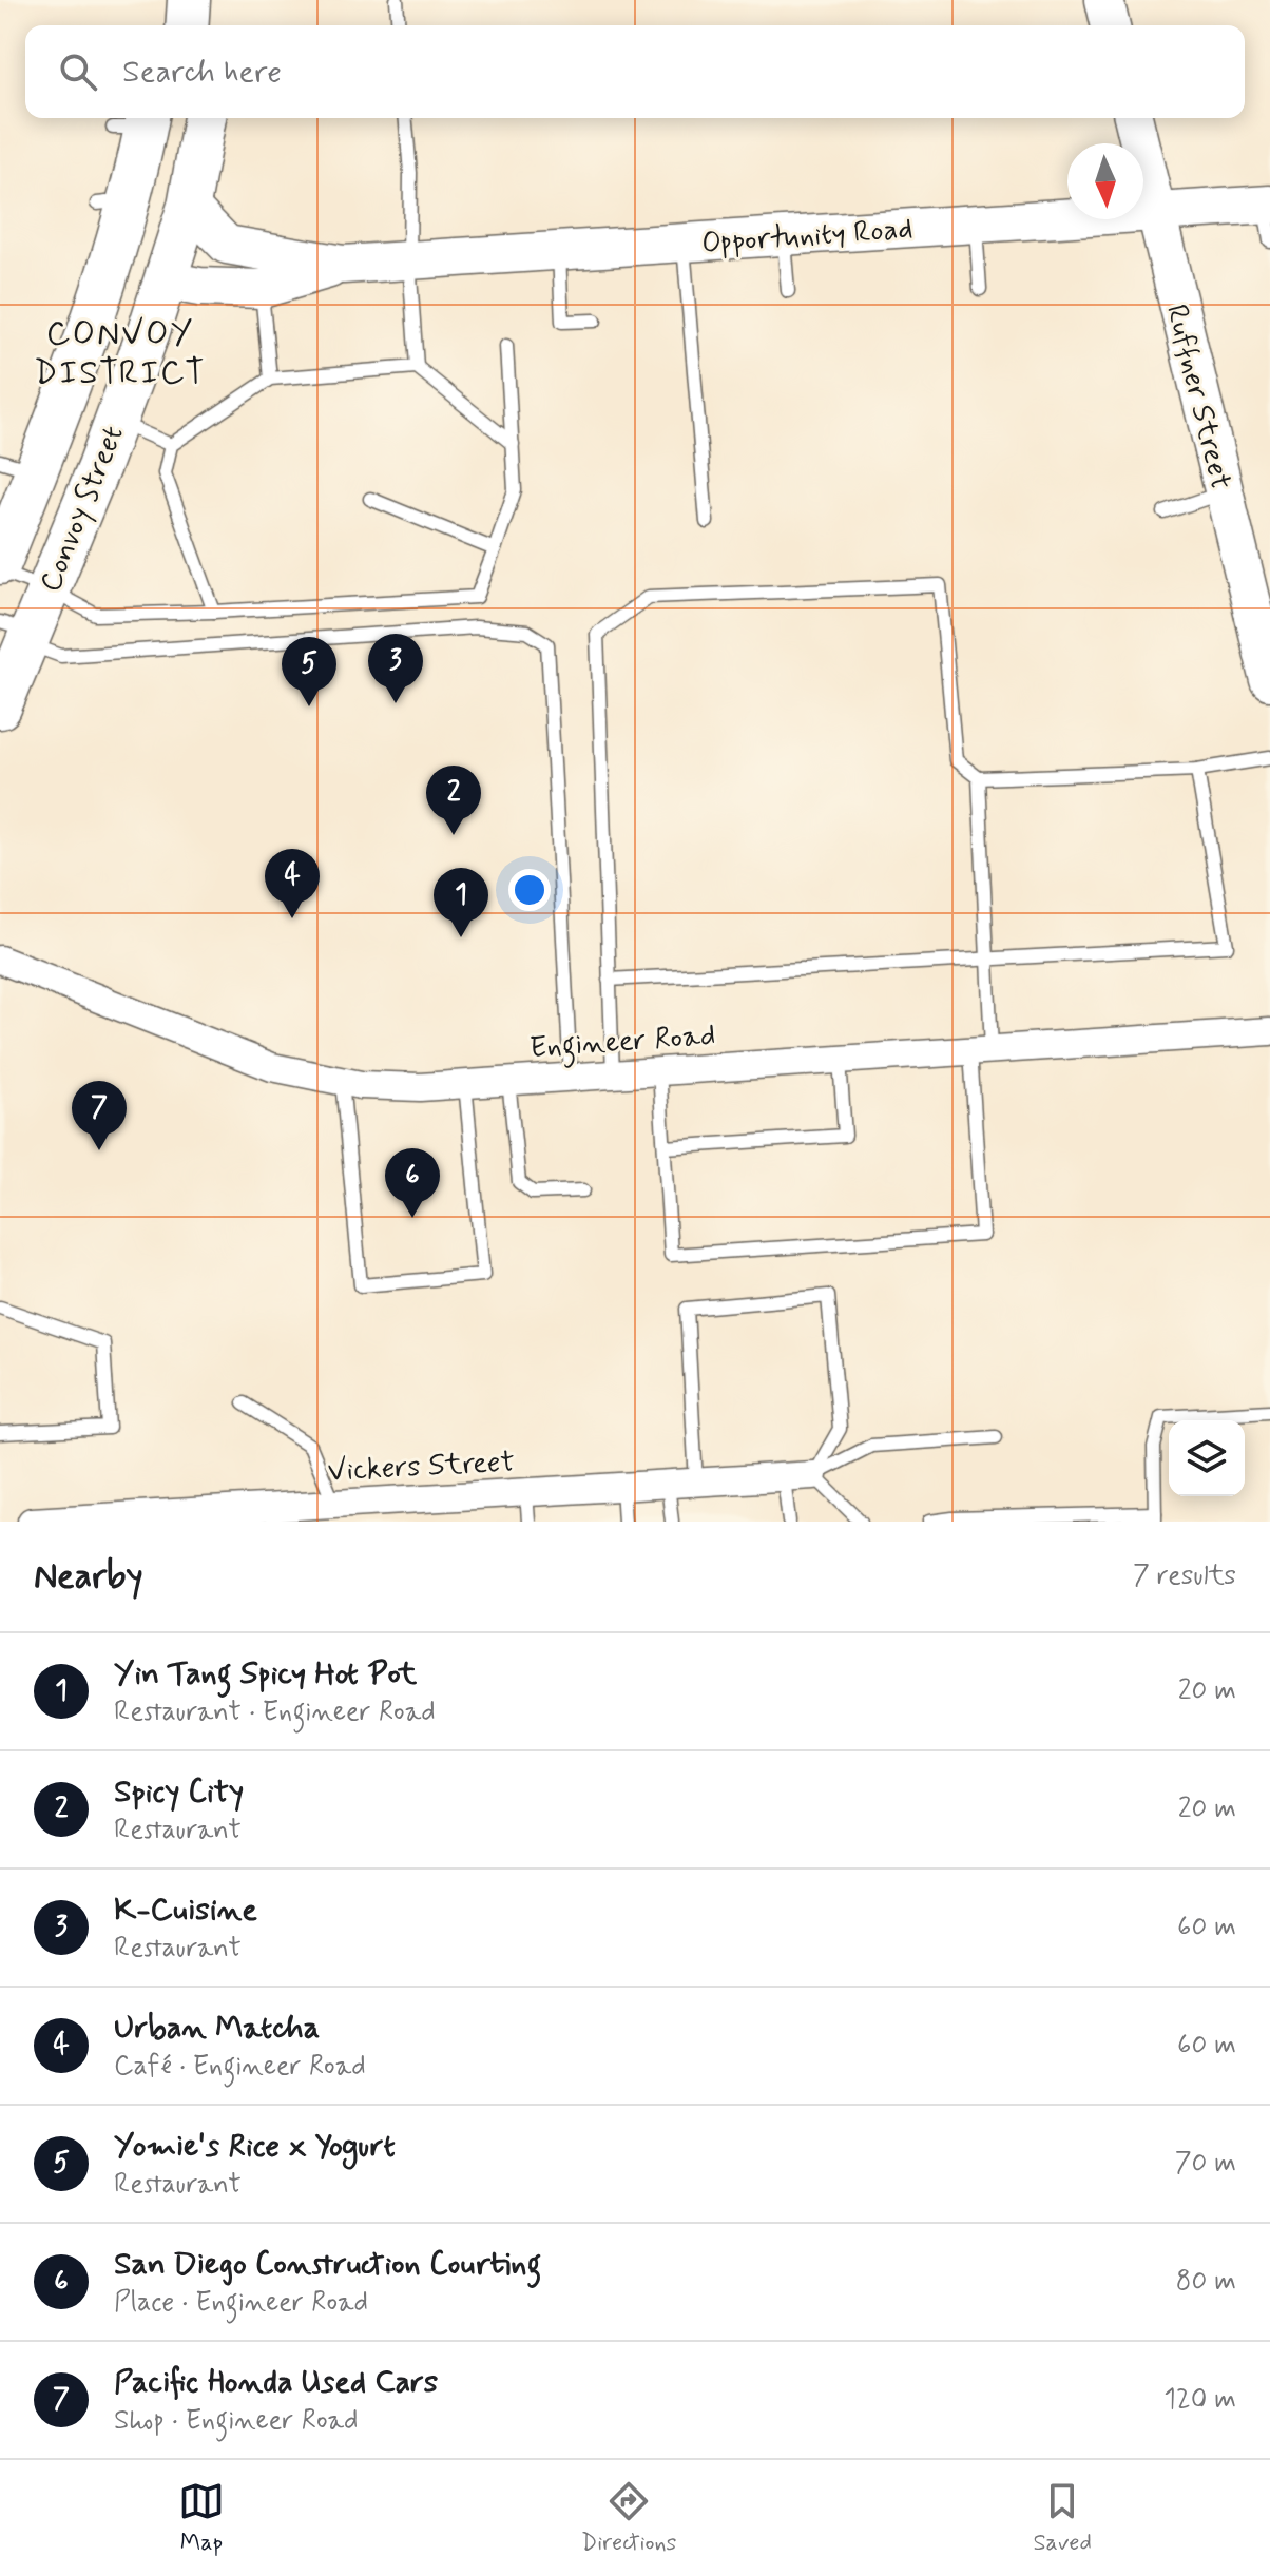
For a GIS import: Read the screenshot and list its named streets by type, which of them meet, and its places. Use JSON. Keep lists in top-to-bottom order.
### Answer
{
  "streets": {
    "main road": ["Convoy Street"],
    "street": [
      "Opportunity Road",
      "Ruffner Street",
      "Engineer Road",
      "Vickers Street"
    ]
  },
  "crossings": [
    ["Opportunity Road", "Ruffner Street"]
  ],
  "districts": ["CONVOY DISTRICT"],
  "north": "bottom",
  "page": {
    "search": "Search here",
    "pins": [
      "3",
      "5",
      "2",
      "4",
      "1",
      "7",
      "6"
    ],
    "heading": ["Nearby", "7 results"],
    "list": [
      {
        "mark": "1",
        "name": "Yin Tang Spicy Hot Pot",
        "note": "Restaurant · Engineer Road",
        "value": "20 m"
      },
      {
        "mark": "2",
        "name": "Spicy City",
        "note": "Restaurant",
        "value": "20 m"
      },
      {
        "mark": "3",
        "name": "K-Cuisine",
        "note": "Restaurant",
        "value": "60 m"
      },
      {
        "mark": "4",
        "name": "Urban Matcha",
        "note": "Café · Engineer Road",
        "value": "60 m"
      },
      {
        "mark": "5",
        "name": "Yomie's Rice x Yogurt",
        "note": "Restaurant",
        "value": "70 m"
      },
      {
        "mark": "6",
        "name": "San Diego Construction Courting",
        "note": "Place · Engineer Road",
        "value": "80 m"
      },
      {
        "mark": "7",
        "name": "Pacific Honda Used Cars",
        "note": "Shop · Engineer Road",
        "value": "120 m"
      }
    ],
    "nav": ["Map", "Directions", "Saved"]
  }
}
